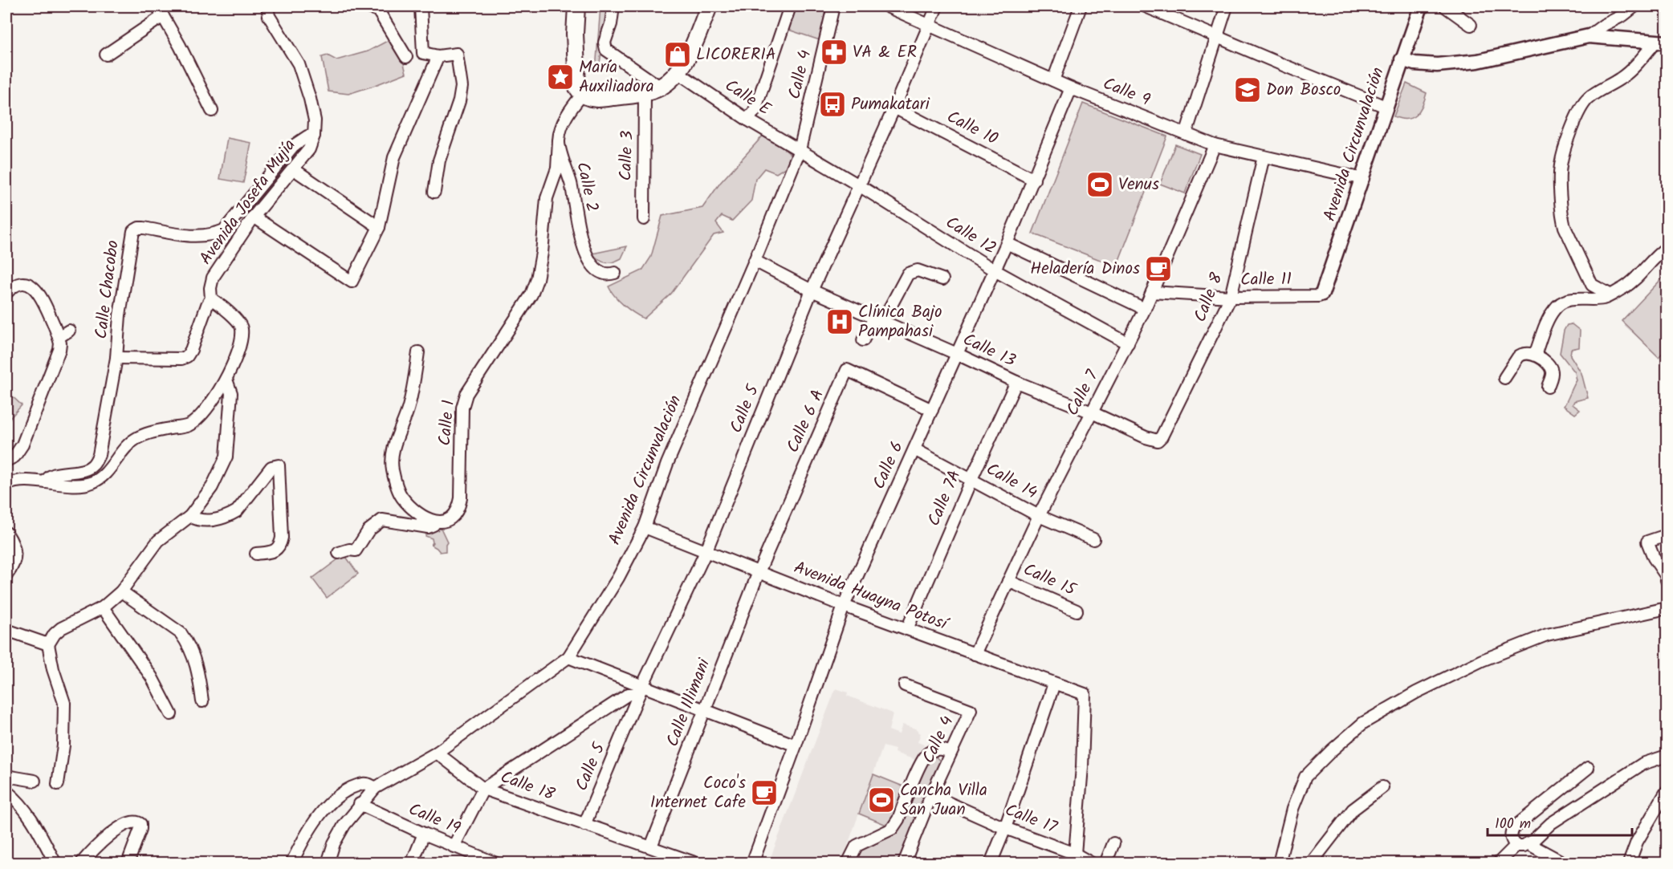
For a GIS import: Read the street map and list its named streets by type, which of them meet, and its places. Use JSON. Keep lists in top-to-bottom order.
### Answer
{
  "streets": {
    "street": [
      "Calle 4",
      "Calle 9",
      "Calle E",
      "Calle 10",
      "Avenida Circunvalación",
      "Calle 3",
      "Calle 2",
      "Avenida Josefa Mujía",
      "Calle 12",
      "Calle 11",
      "Calle Chacobo",
      "Calle 8",
      "Calle 13",
      "Calle 7",
      "Calle 5",
      "Calle 6 A",
      "Calle 1",
      "Calle 6",
      "Calle 14",
      "Calle 7A",
      "Calle 15",
      "Avenida Huayna Potosí",
      "Calle Illimani",
      "Calle 18",
      "Calle 19",
      "Calle 17"
    ]
  },
  "crossings": [
    ["Calle 4", "Calle E"],
    ["Calle 4", "Avenida Circunvalación"],
    ["Calle 4", "Calle 12"],
    ["Calle 4", "Calle 17"],
    ["Calle 9", "Avenida Circunvalación"],
    ["Calle 9", "Calle 8"],
    ["Calle 9", "Calle 7"],
    ["Calle 9", "Calle 5"],
    ["Calle 9", "Calle 6"],
    ["Calle E", "Avenida Circunvalación"],
    ["Calle E", "Calle 12"],
    ["Calle 10", "Calle 5"],
    ["Calle 10", "Calle 6"],
    ["Avenida Circunvalación", "Calle 12"],
    ["Avenida Circunvalación", "Calle 11"],
    ["Avenida Circunvalación", "Calle 13"],
    ["Avenida Circunvalación", "Avenida Huayna Potosí"],
    ["Avenida Circunvalación", "Calle 18"],
    ["Avenida Circunvalación", "Calle 19"],
    ["Calle 2", "Calle 1"],
    ["Avenida Josefa Mujía", "Calle Chacobo"],
    ["Calle 12", "Calle 7"],
    ["Calle 12", "Calle 5"],
    ["Calle 12", "Calle 6"],
    ["Calle 11", "Calle 8"],
    ["Calle 11", "Calle 7"],
    ["Calle 8", "Calle 13"],
    ["Calle 13", "Calle 7"],
    ["Calle 13", "Calle 5"],
    ["Calle 13", "Calle 6"],
    ["Calle 13", "Calle 7A"],
    ["Calle 7", "Calle 14"],
    ["Calle 7", "Calle 15"],
    ["Calle 7", "Avenida Huayna Potosí"],
    ["Calle 5", "Avenida Huayna Potosí"],
    ["Calle 5", "Calle 18"],
    ["Calle 6 A", "Calle 6"],
    ["Calle 6 A", "Avenida Huayna Potosí"],
    ["Calle 6 A", "Calle Illimani"],
    ["Calle 6", "Calle 14"],
    ["Calle 6", "Avenida Huayna Potosí"],
    ["Calle 14", "Calle 7A"],
    ["Calle 7A", "Avenida Huayna Potosí"],
    ["Avenida Huayna Potosí", "Calle Illimani"],
    ["Avenida Huayna Potosí", "Calle 17"],
    ["Calle Illimani", "Calle 18"]
  ],
  "places": {
    "pharmacy": ["VA & ER"],
    "shop": ["LICORERIA"],
    "place": ["María Auxiliadora"],
    "school or university": ["Don Bosco"],
    "bus stop": ["Pumakatari"],
    "sports": ["Venus", "Cancha Villa San Juan"],
    "cafe": ["Heladería Dinos", "Coco's Internet Cafe"],
    "hospital": ["Clínica Bajo Pampahasi"]
  },
  "scale_bar": "100 m"
}
